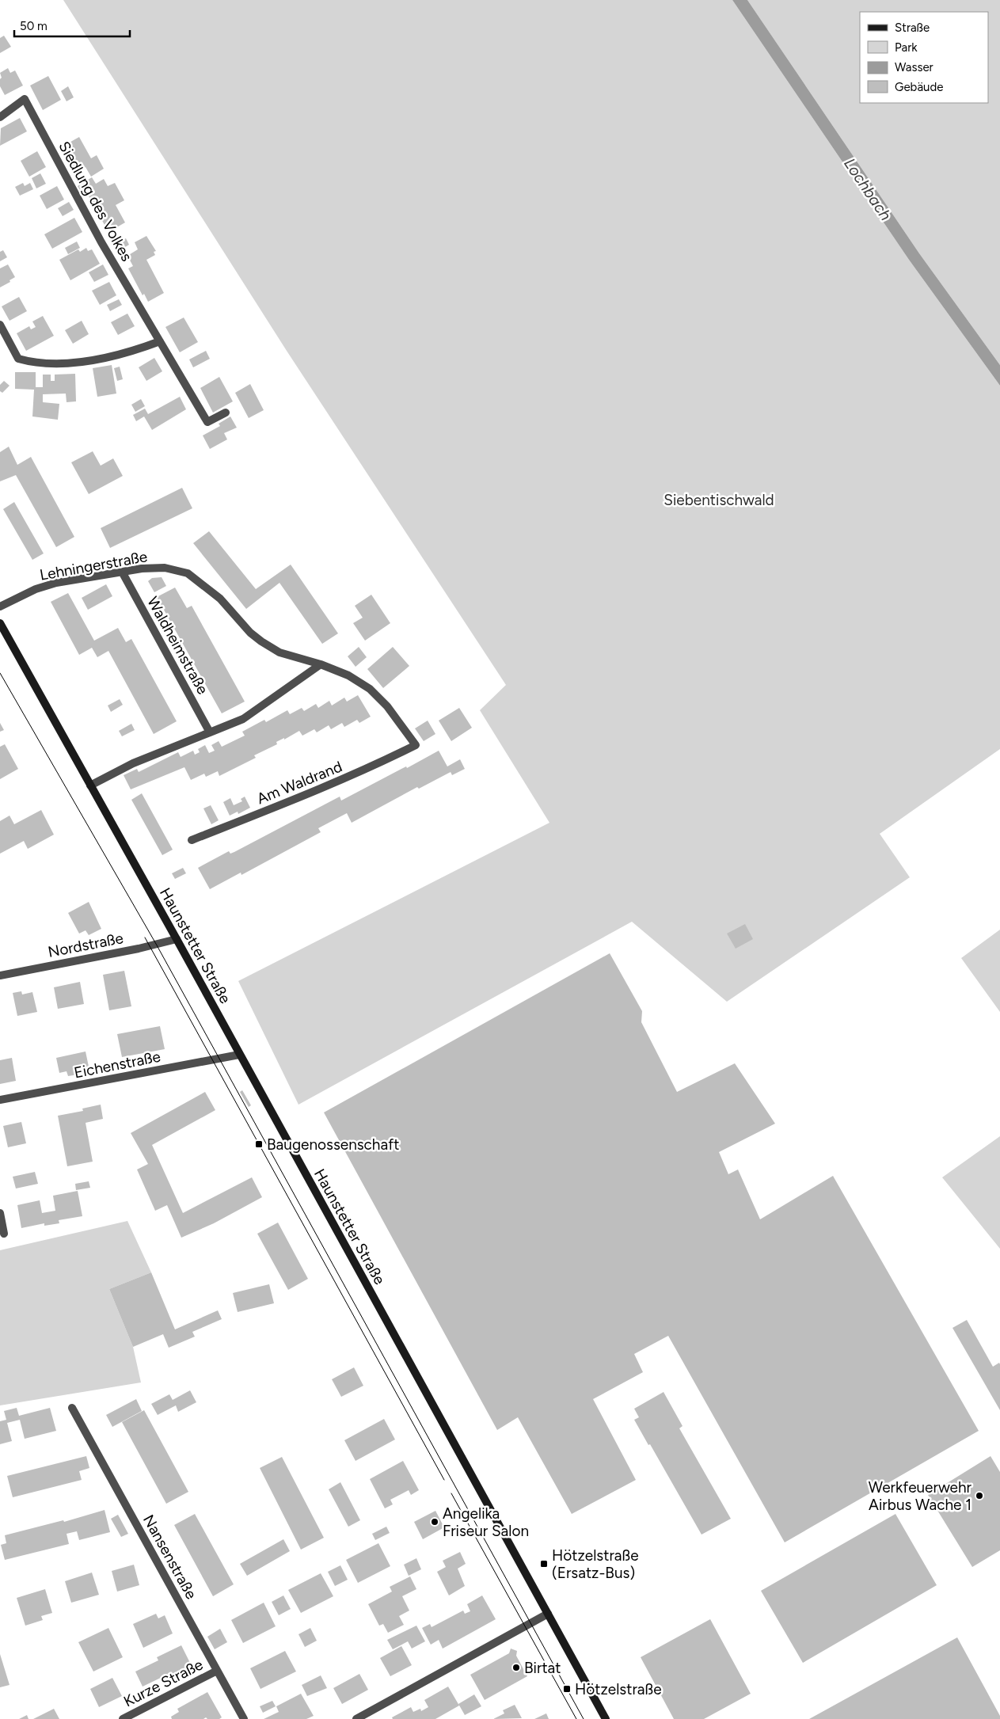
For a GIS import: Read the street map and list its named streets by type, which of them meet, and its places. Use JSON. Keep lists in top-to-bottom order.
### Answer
{
  "streets": {
    "main road": ["Haunstetter Straße"],
    "street": [
      "Siedlung des Volkes",
      "Lehningerstraße",
      "Waldheimstraße",
      "Am Waldrand",
      "Nordstraße",
      "Eichenstraße",
      "Nansenstraße",
      "Kurze Straße"
    ]
  },
  "crossings": [
    ["Lehningerstraße", "Waldheimstraße"],
    ["Lehningerstraße", "Am Waldrand"],
    ["Nordstraße", "Haunstetter Straße"],
    ["Haunstetter Straße", "Eichenstraße"],
    ["Nansenstraße", "Kurze Straße"]
  ],
  "water": ["Lochbach"],
  "parks": ["Siebentischwald"],
  "places": {
    "transit": ["Baugenossenschaft", "Hötzelstraße (Ersatz-Bus)", "Hötzelstraße"],
    "other": ["Werkfeuerwehr Airbus Wache 1", "Angelika Friseur Salon", "Birtat"]
  },
  "legend": [
    "Straße",
    "Park",
    "Wasser",
    "Gebäude"
  ],
  "scale_bar": "50 m"
}
